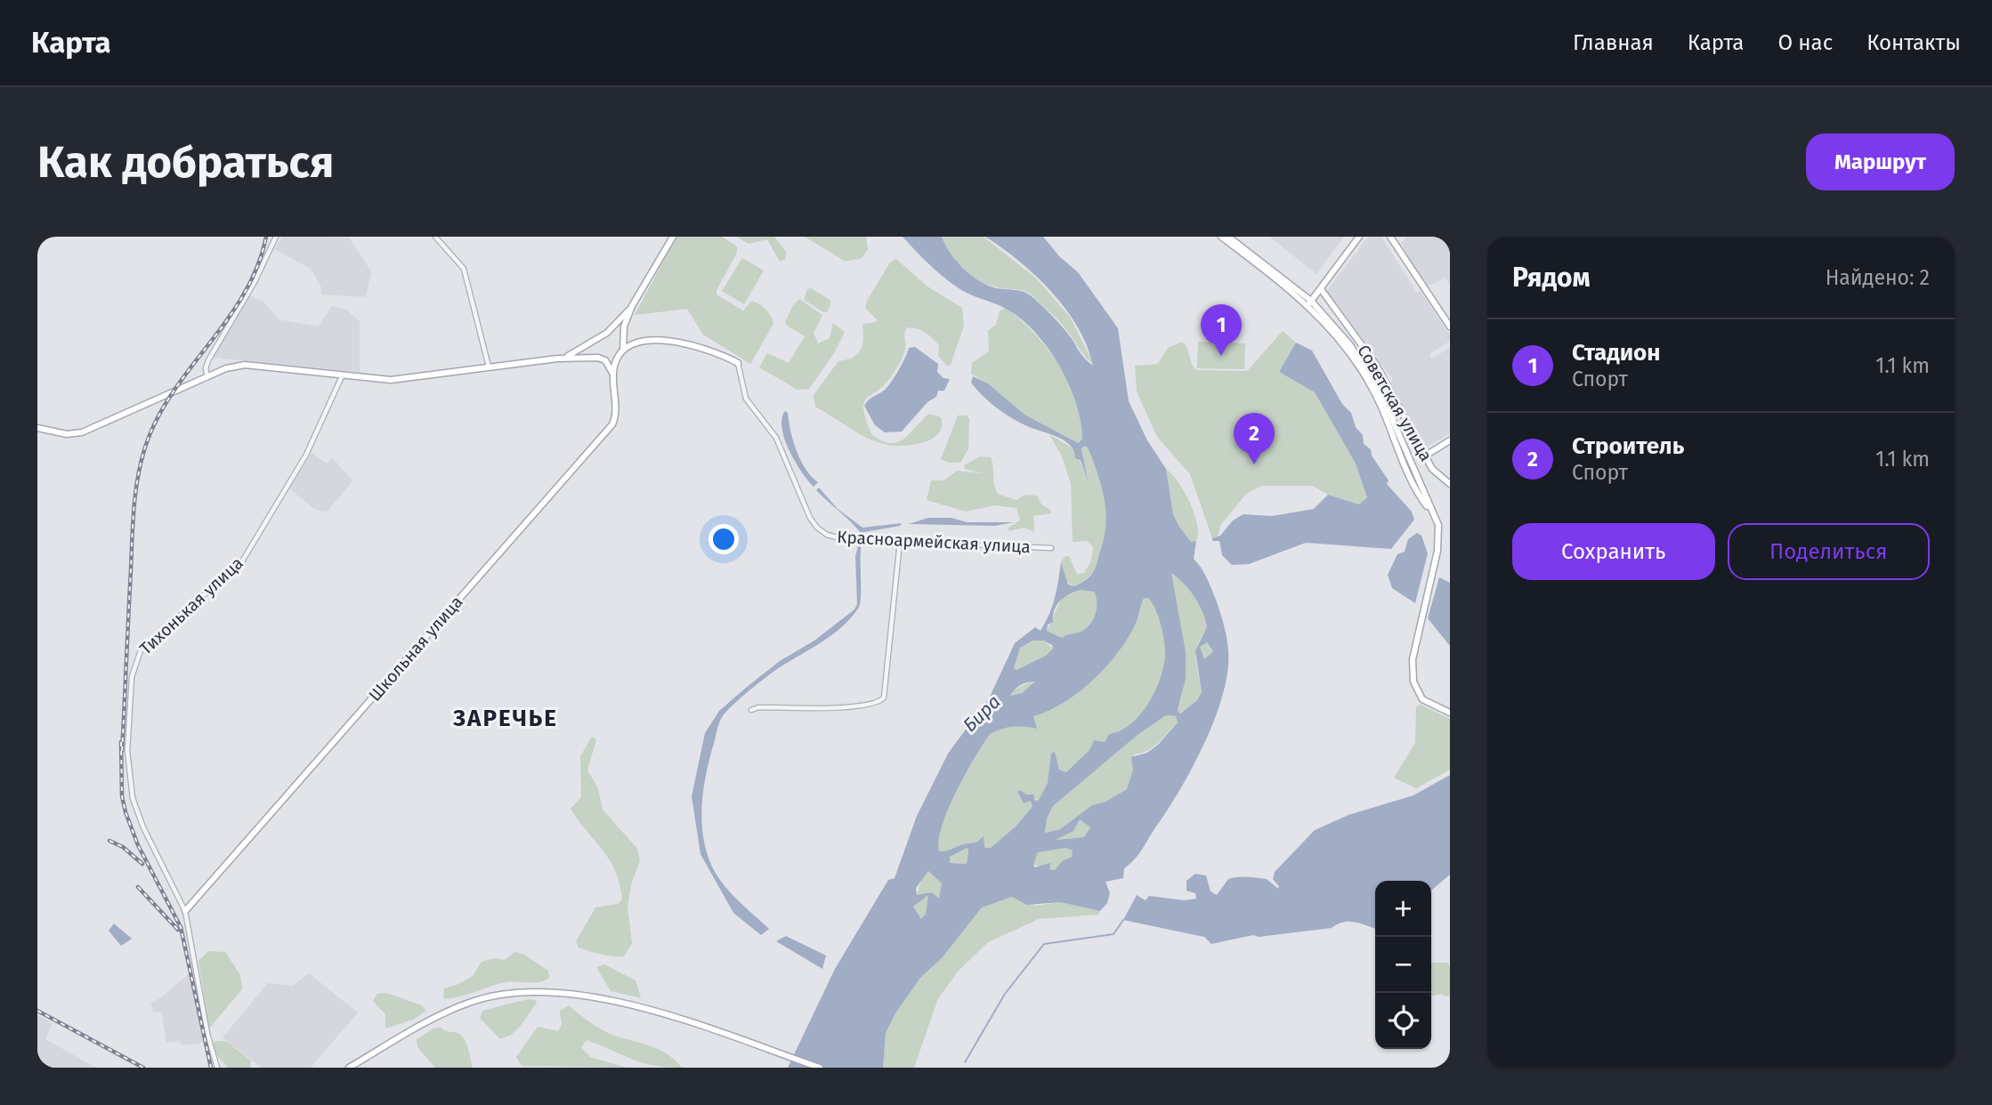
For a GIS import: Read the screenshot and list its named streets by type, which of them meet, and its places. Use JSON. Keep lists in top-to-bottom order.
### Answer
{
  "streets": {
    "main road": ["Советская улица", "Школьная улица"],
    "street": ["Красноармейская улица", "Тихонькая улица"]
  },
  "crossings": [
    ["Тихонькая улица", "Школьная улица"]
  ],
  "districts": ["ЗАРЕЧЬЕ"],
  "water": ["Бира"],
  "page": {
    "header": "Карта",
    "nav": [
      "Главная",
      "Карта",
      "О нас",
      "Контакты"
    ],
    "buttons": [
      "Маршрут",
      ["Сохранить", "Поделиться"]
    ],
    "title": "Как добраться",
    "heading": ["Рядом", "Найдено: 2"],
    "pins": ["1", "2"],
    "list": [
      {
        "mark": "1",
        "name": "Стадион",
        "note": "Спорт",
        "value": "1.1 km"
      },
      {
        "mark": "2",
        "name": "Строитель",
        "note": "Спорт",
        "value": "1.1 km"
      }
    ],
    "map_buttons": ["+", "−"]
  }
}
